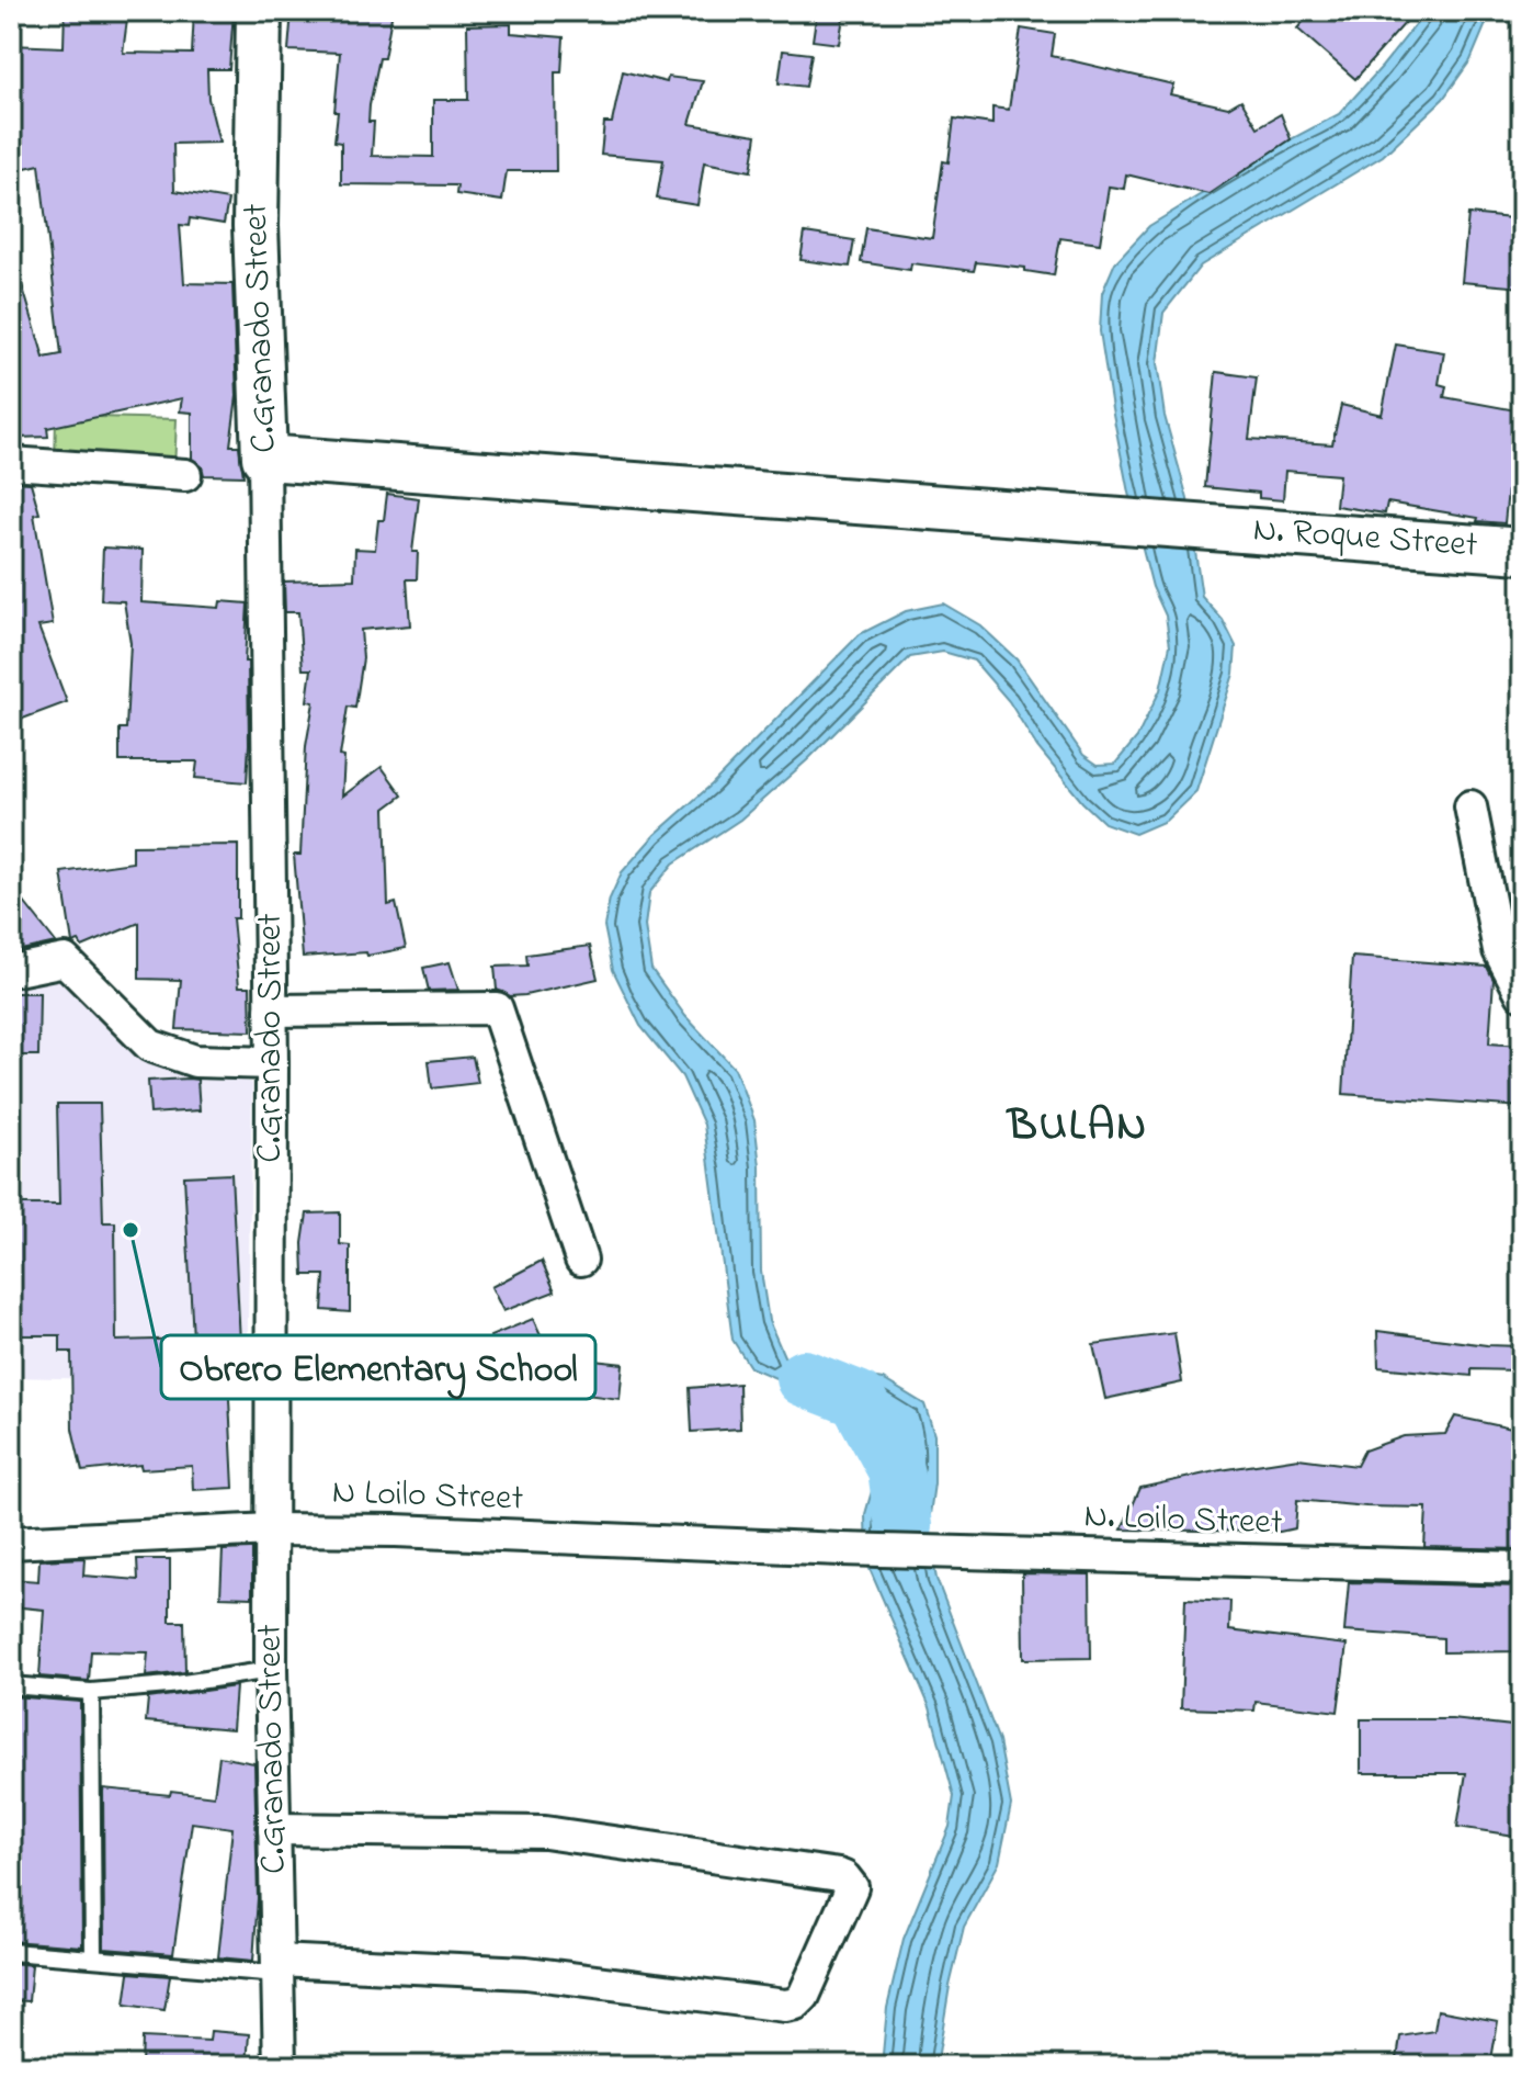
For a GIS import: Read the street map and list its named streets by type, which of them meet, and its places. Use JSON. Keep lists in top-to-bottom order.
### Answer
{
  "streets": {
    "street": [
      "C.Granado Street",
      "N. Roque Street",
      "N Loilo Street",
      "N. Loilo Street"
    ]
  },
  "crossings": [
    ["C.Granado Street", "N. Roque Street"],
    ["C.Granado Street", "N Loilo Street"],
    ["N Loilo Street", "N. Loilo Street"]
  ],
  "districts": ["BULAN"],
  "places": ["Obrero Elementary School"]
}
